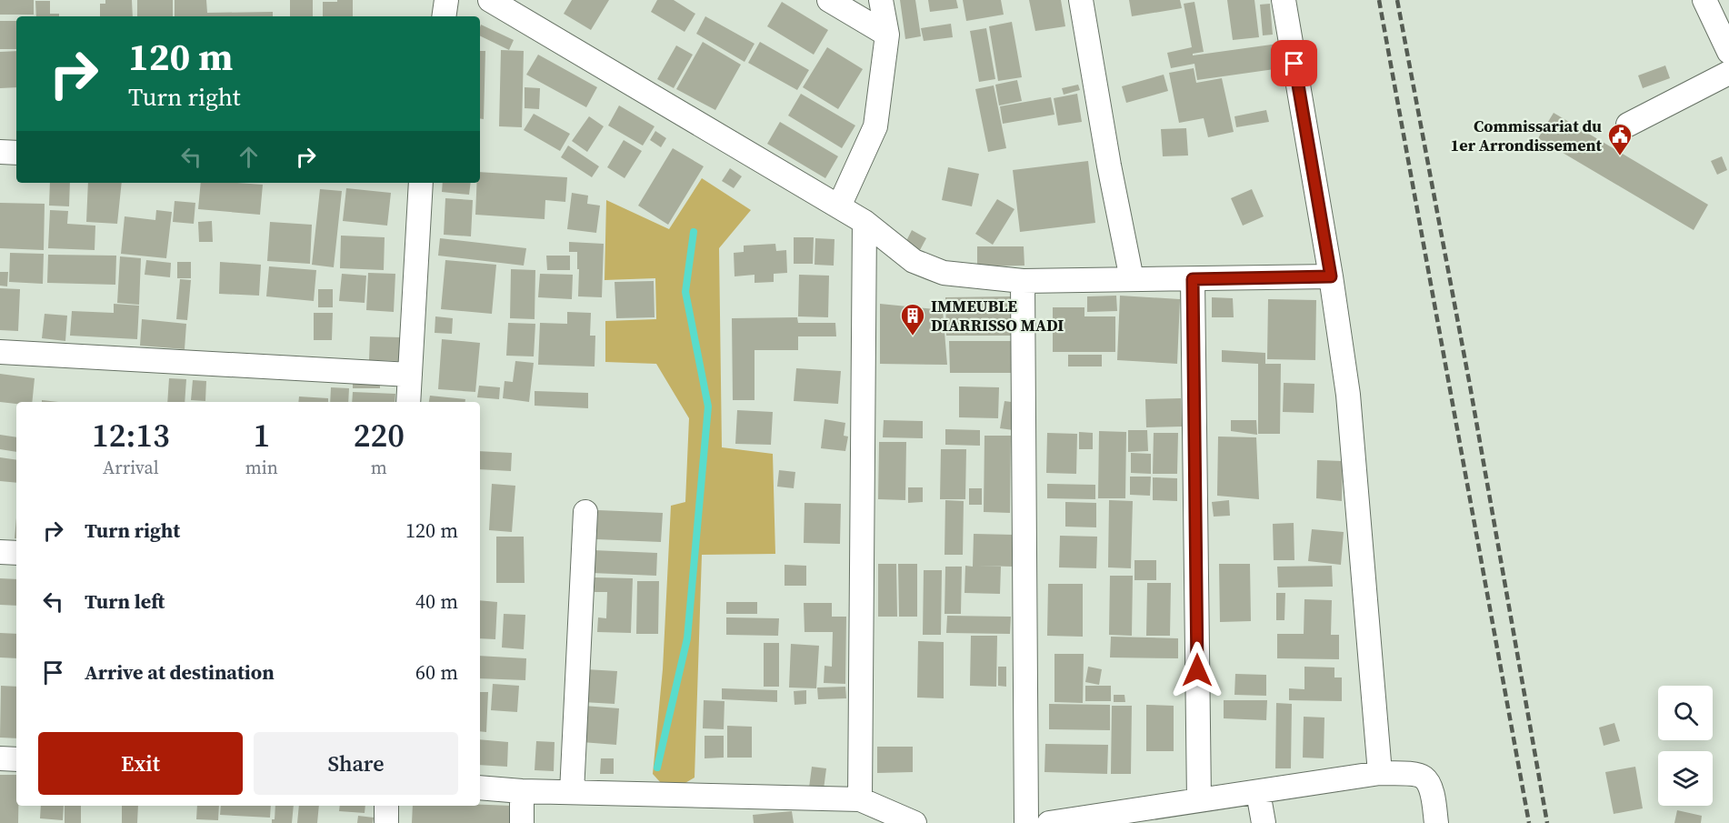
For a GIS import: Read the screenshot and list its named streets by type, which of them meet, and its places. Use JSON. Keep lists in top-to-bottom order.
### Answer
{
  "places": {
    "public building": ["Commissariat du 1er Arrondissement"],
    "building": ["IMMEUBLE DIARRISSO MADI"]
  },
  "page": {
    "turn": ["120 m", "Turn right"],
    "eta": [
      "12:13",
      "Arrival",
      "1",
      "min",
      "220",
      "m"
    ],
    "list": [
      {
        "name": "Turn right",
        "value": "120 m"
      },
      {
        "name": "Turn left",
        "value": "40 m"
      },
      {
        "name": "Arrive at destination",
        "value": "60 m"
      }
    ],
    "buttons": ["Exit", "Share"]
  }
}
